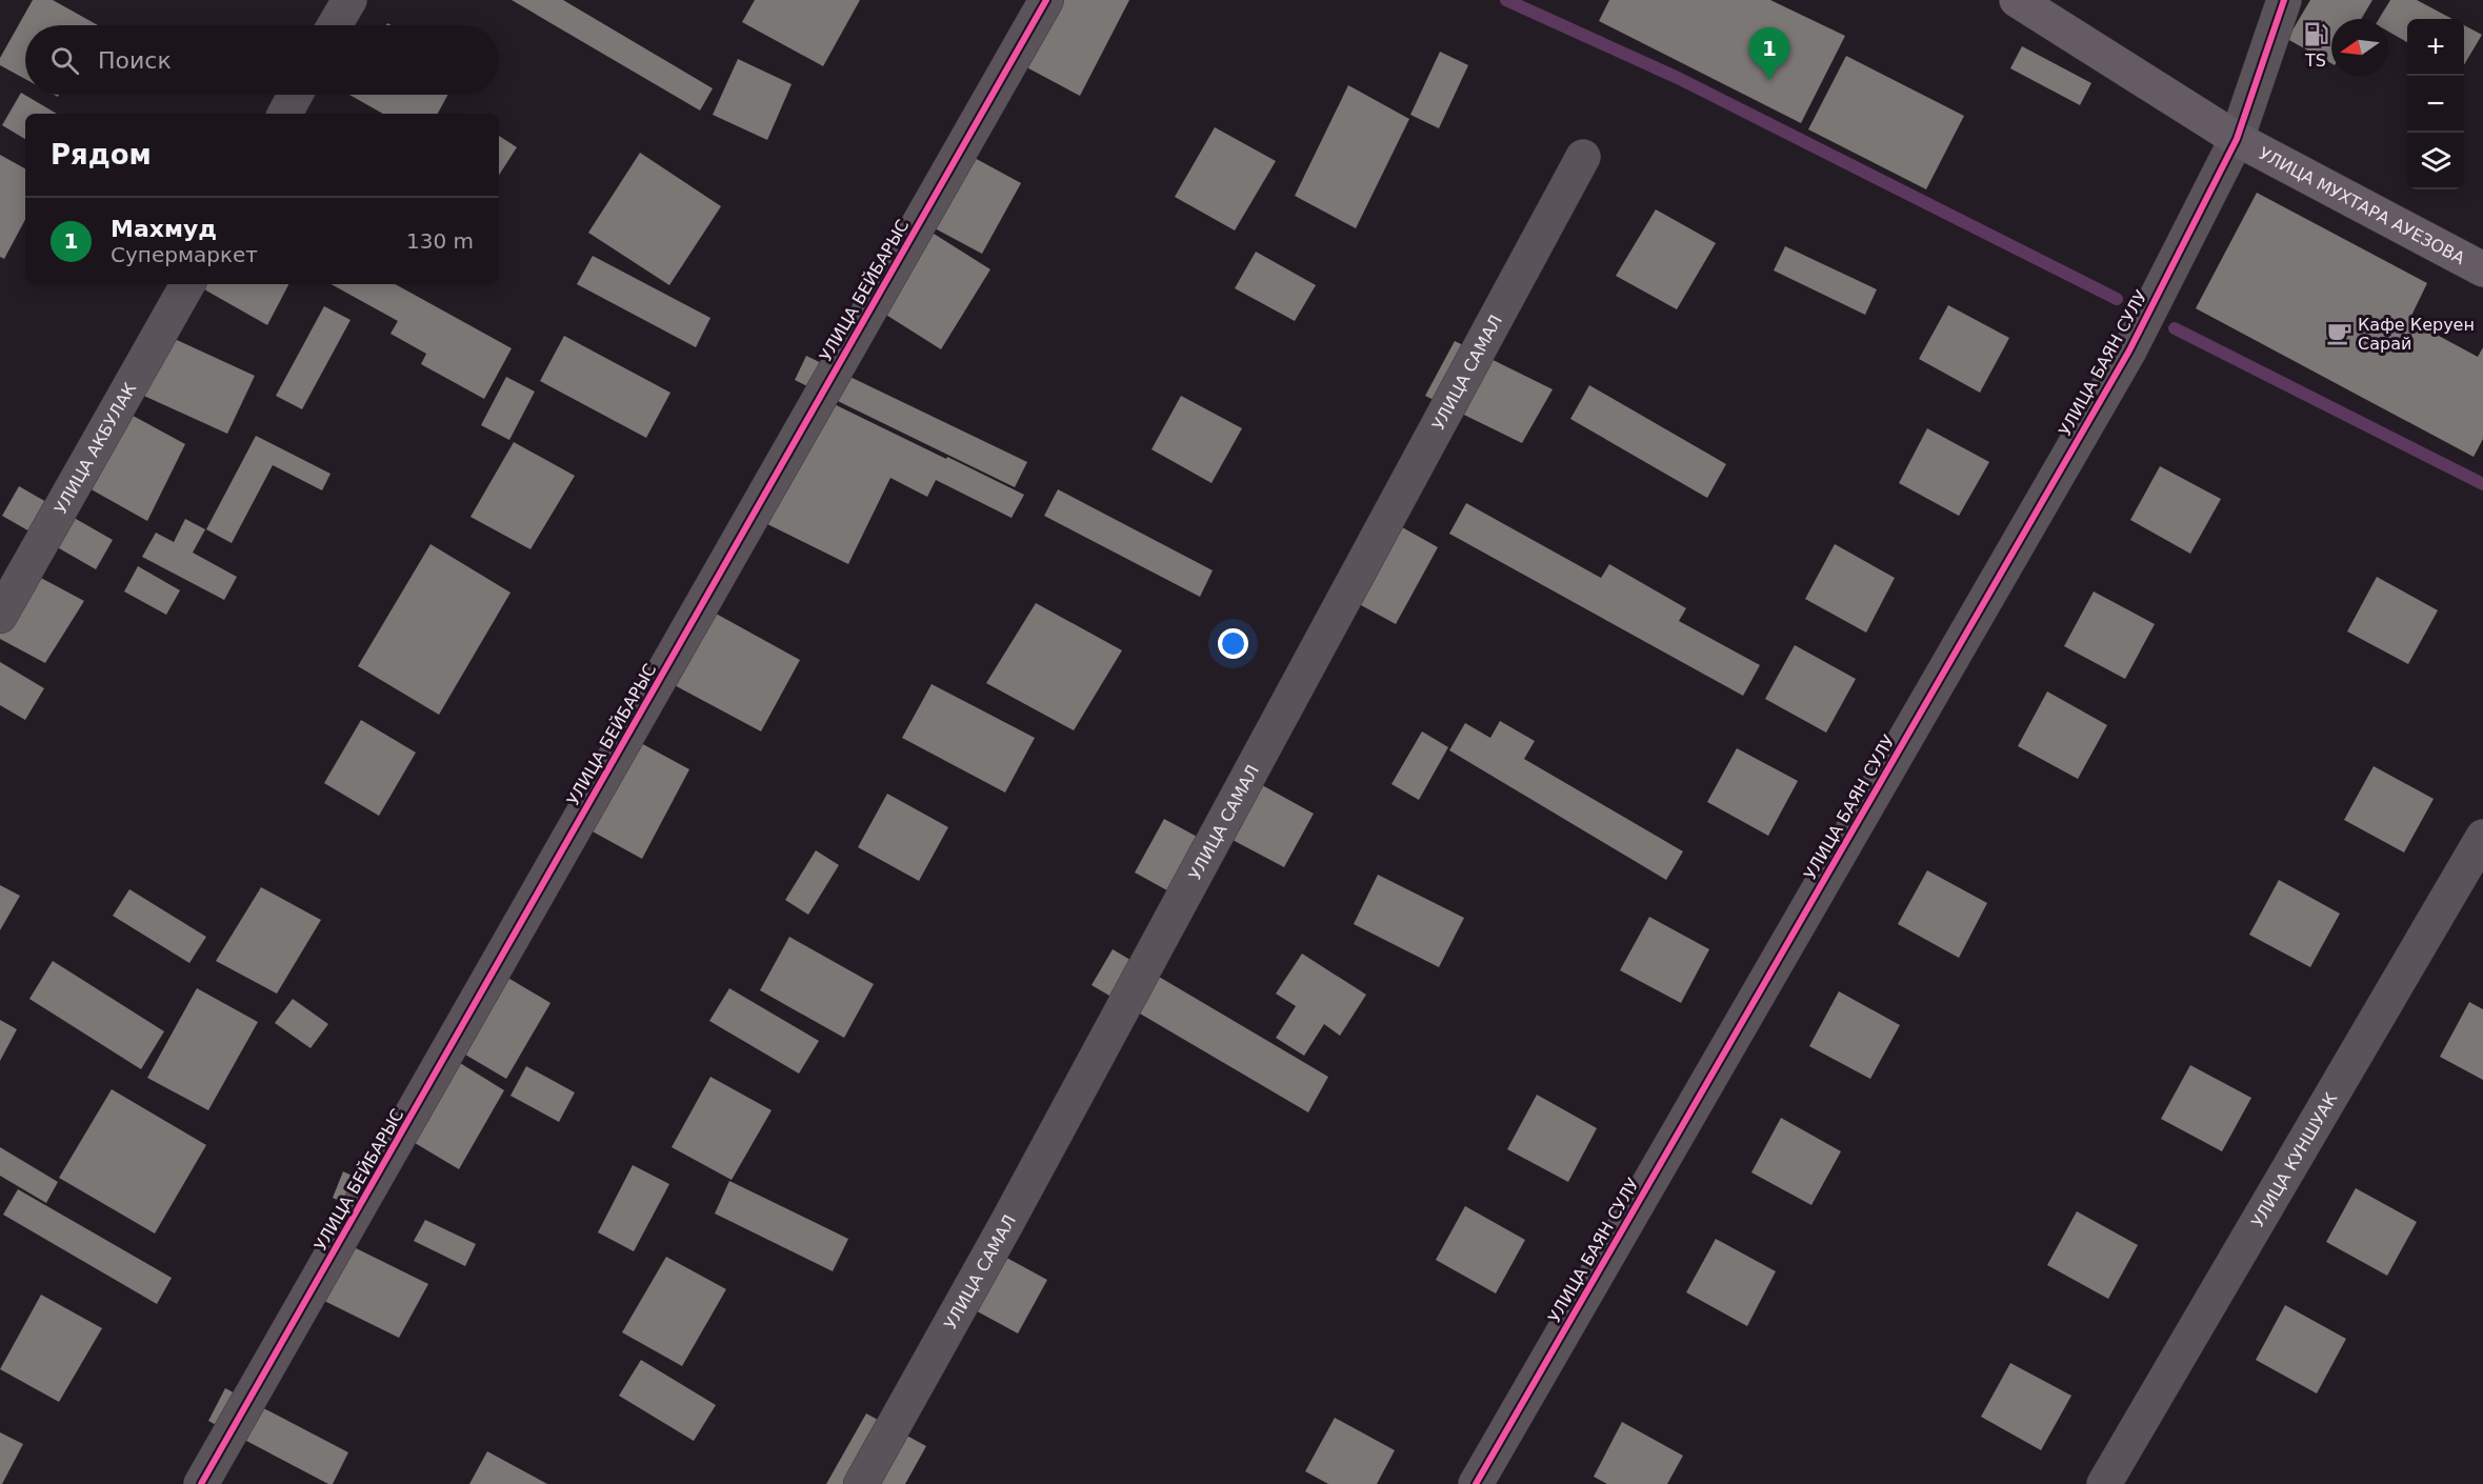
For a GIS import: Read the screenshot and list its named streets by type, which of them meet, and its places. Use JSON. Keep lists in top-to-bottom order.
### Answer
{
  "streets": {
    "main road": ["УЛИЦА МУХТАРА АУЕЗОВА"],
    "street": [
      "УЛИЦА БЕЙБАРЫС",
      "УЛИЦА БАЯН СУЛУ",
      "УЛИЦА САМАЛ",
      "УЛИЦА АКБУЛАК",
      "УЛИЦА КУНШУАК"
    ]
  },
  "crossings": [
    ["УЛИЦА МУХТАРА АУЕЗОВА", "УЛИЦА БАЯН СУЛУ"]
  ],
  "places": {
    "fuel station": ["TS"],
    "cafe": ["Кафе Керуен Сарай"]
  },
  "north": "left",
  "page": {
    "map_buttons": ["+", "−"],
    "search": "Поиск",
    "pins": "1",
    "heading": "Рядом",
    "list": [
      {
        "mark": "1",
        "name": "Махмуд",
        "note": "Супермаркет",
        "value": "130 m"
      }
    ]
  }
}
